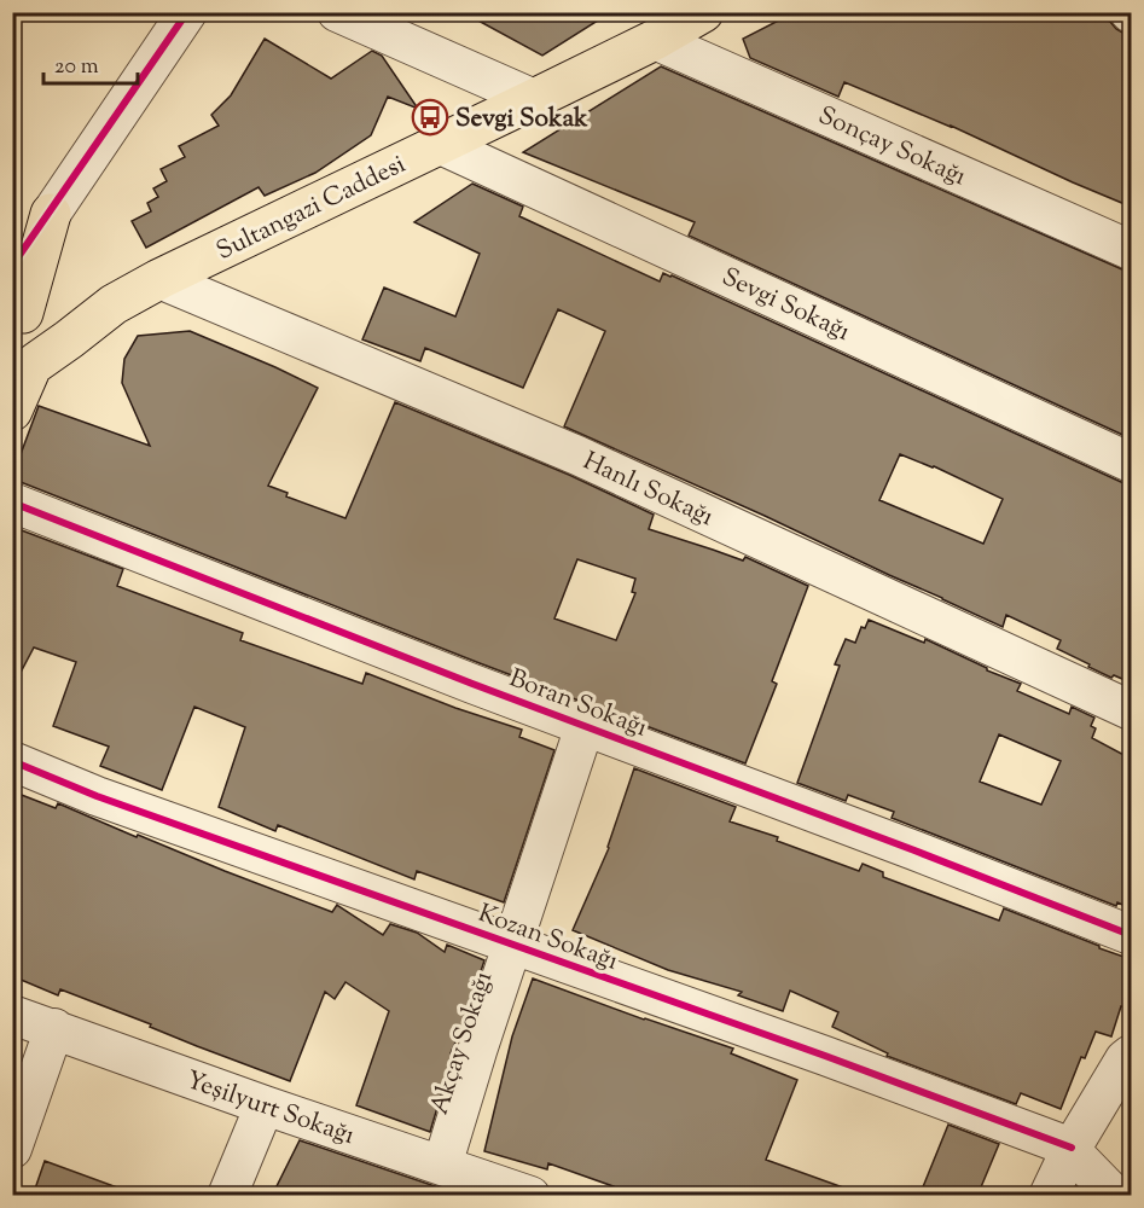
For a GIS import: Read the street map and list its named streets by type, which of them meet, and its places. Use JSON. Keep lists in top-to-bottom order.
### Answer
{
  "streets": {
    "main road": ["Sultangazi Caddesi"],
    "street": [
      "Sonçay Sokağı",
      "Sevgi Sokağı",
      "Hanlı Sokağı",
      "Boran Sokağı",
      "Kozan Sokağı",
      "Akçay Sokağı",
      "Yeşilyurt Sokağı"
    ]
  },
  "crossings": [
    ["Sonçay Sokağı", "Sultangazi Caddesi"],
    ["Sultangazi Caddesi", "Sevgi Sokağı"],
    ["Sultangazi Caddesi", "Hanlı Sokağı"],
    ["Boran Sokağı", "Akçay Sokağı"],
    ["Kozan Sokağı", "Akçay Sokağı"],
    ["Akçay Sokağı", "Yeşilyurt Sokağı"]
  ],
  "places": {
    "bus stop": ["Sevgi Sokak"]
  },
  "scale_bar": "20 m"
}
